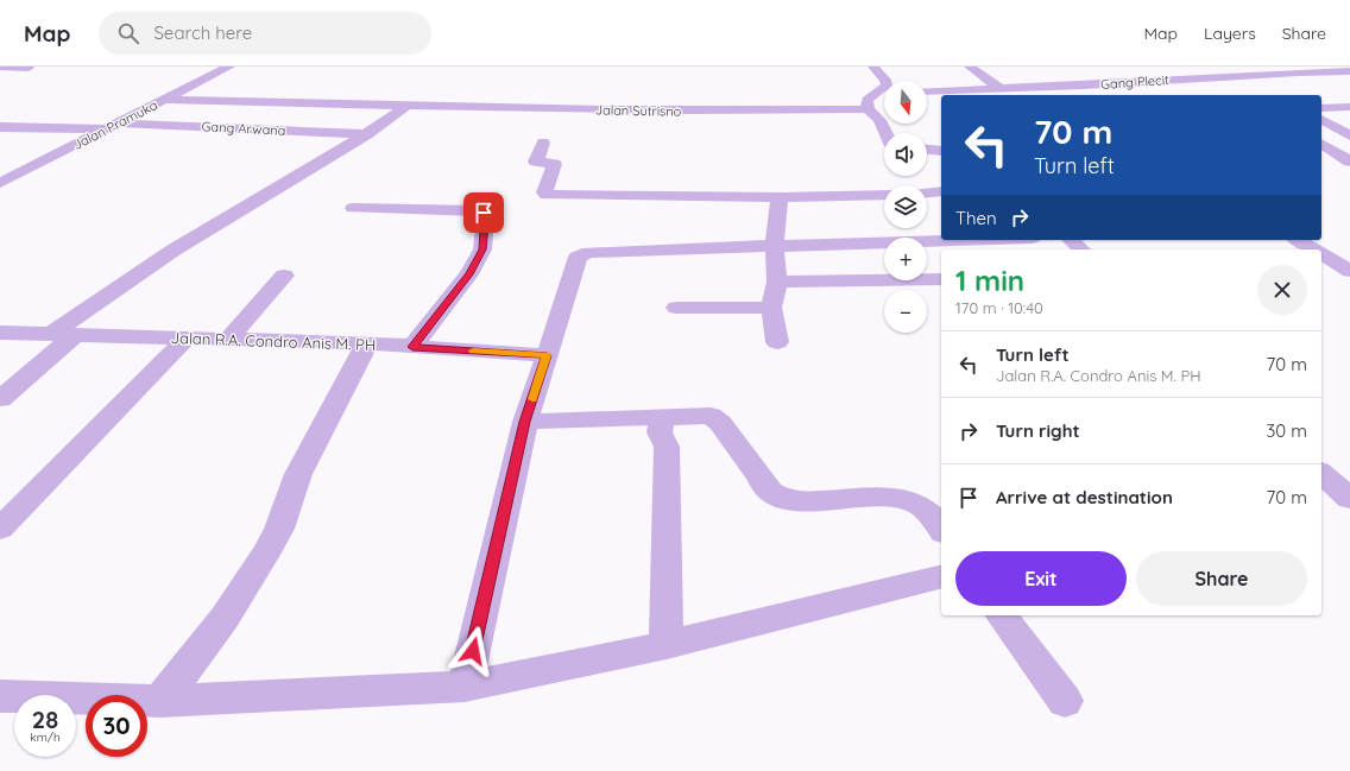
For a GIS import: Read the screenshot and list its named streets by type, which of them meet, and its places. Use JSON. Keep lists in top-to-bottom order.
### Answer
{
  "streets": {
    "street": [
      "Gang Plecit",
      "Jalan Sutrisno",
      "Jalan Pramuka",
      "Gang Arwana",
      "Jalan R.A. Condro Anis M. PH"
    ]
  },
  "crossings": [
    ["Jalan Sutrisno", "Jalan Pramuka"],
    ["Jalan Pramuka", "Gang Arwana"]
  ],
  "north": "bottom",
  "page": {
    "header": "Map",
    "search": "Search here",
    "nav": ["Map", "Layers", "Share"],
    "map_buttons": ["+", "−"],
    "turn": ["70 m", "Turn left"],
    "then": "Then",
    "heading": ["1 min", "170 m · 10:40"],
    "list": [
      {
        "name": "Turn left",
        "note": "Jalan R.A. Condro Anis M. PH",
        "value": "70 m"
      },
      {
        "name": "Turn right",
        "value": "30 m"
      },
      {
        "name": "Arrive at destination",
        "value": "70 m"
      }
    ],
    "buttons": ["Exit", "Share"],
    "speed": "28 km/h",
    "limit": "30"
  }
}
